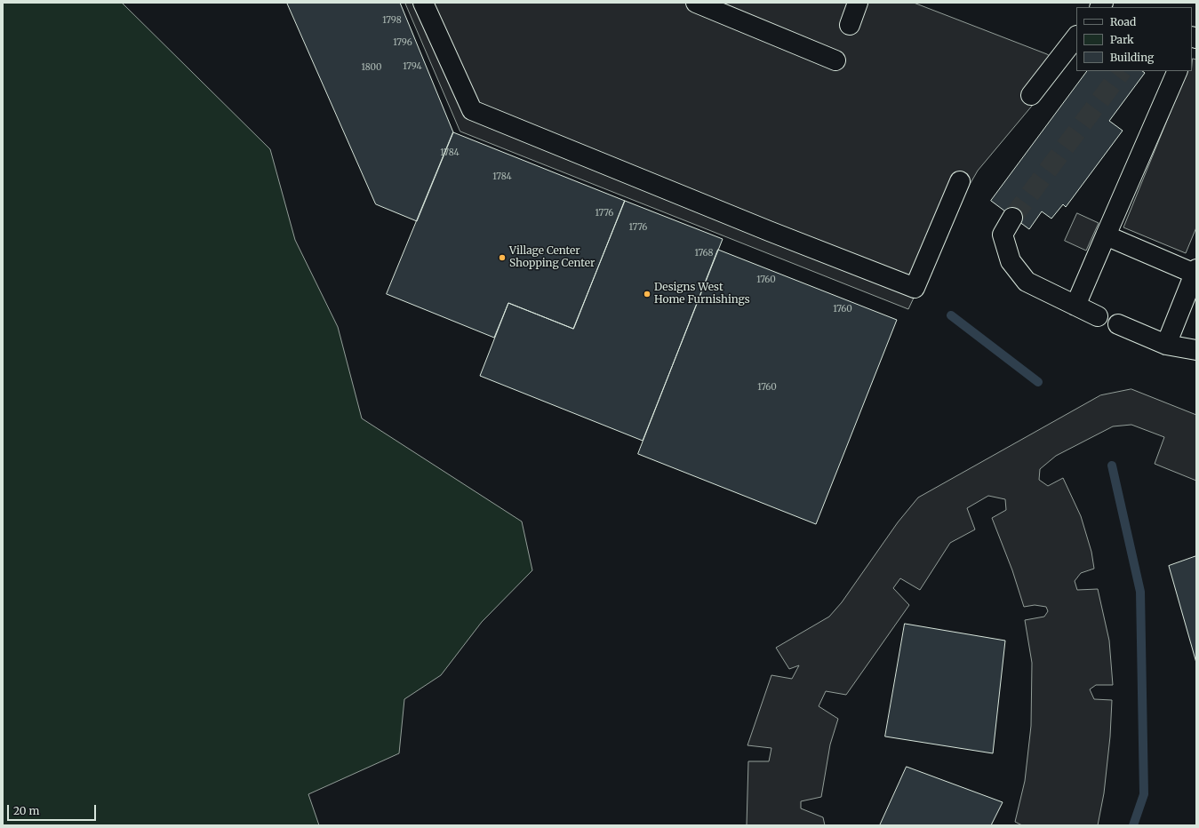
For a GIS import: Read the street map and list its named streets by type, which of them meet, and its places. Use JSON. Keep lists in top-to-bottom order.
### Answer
{
  "places": ["Village Center Shopping Center", "Designs West Home Furnishings"],
  "house_numbers": [
    "1798",
    "1796",
    "1794",
    "1800",
    "1784",
    "1784",
    "1776",
    "1776",
    "1768",
    "1760",
    "1760",
    "1760"
  ],
  "legend": ["Road", "Park", "Building"],
  "scale_bar": "20 m"
}
